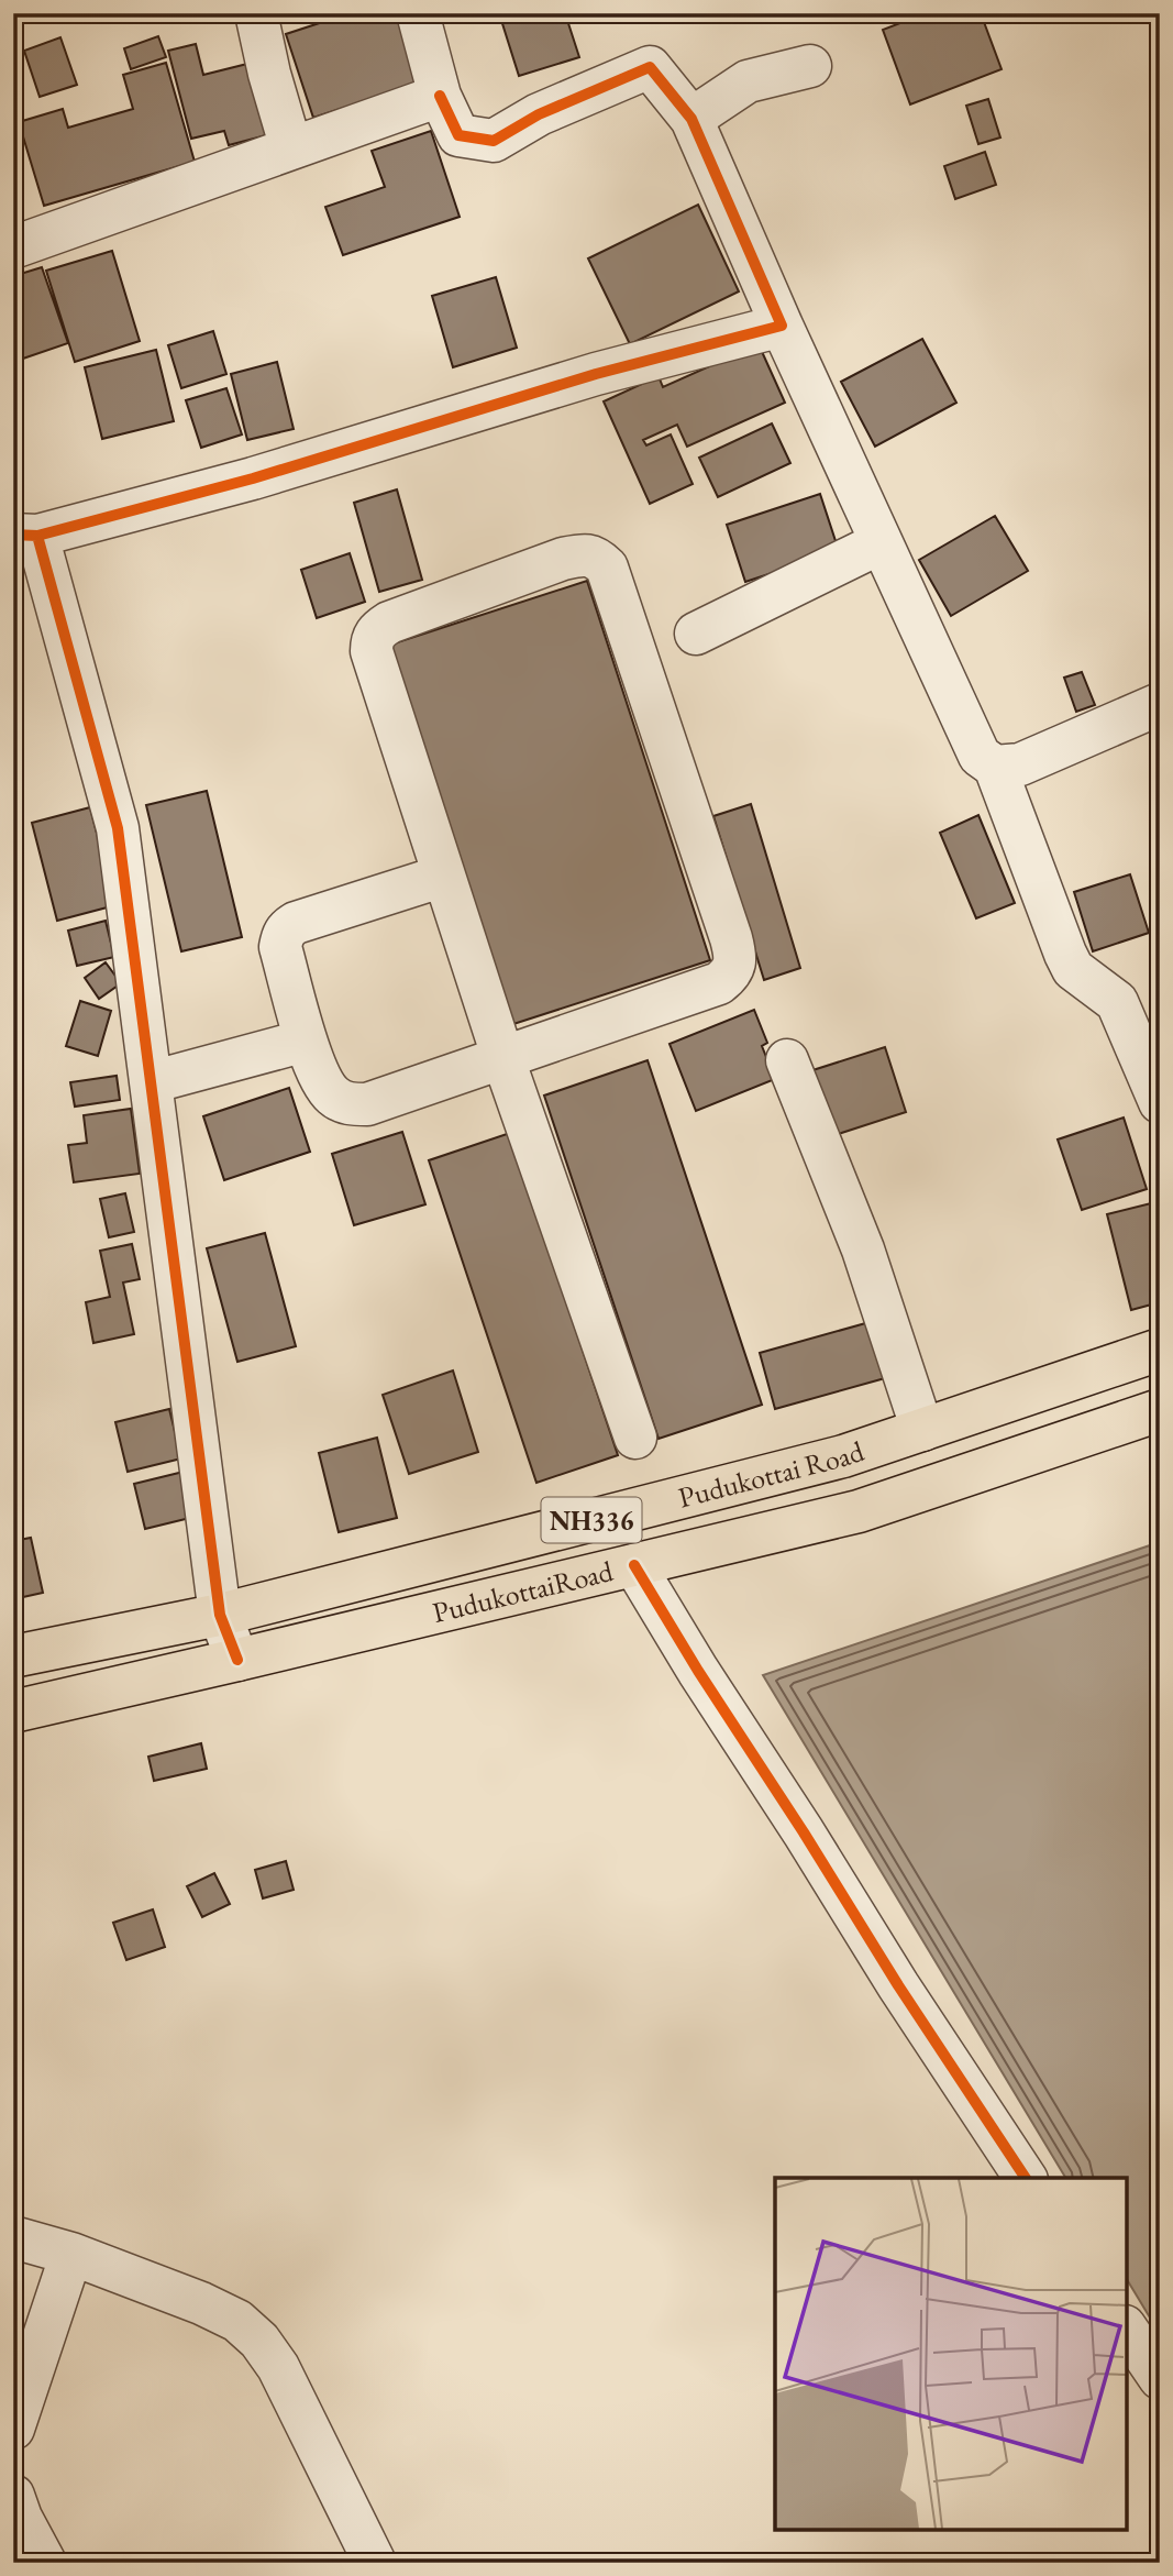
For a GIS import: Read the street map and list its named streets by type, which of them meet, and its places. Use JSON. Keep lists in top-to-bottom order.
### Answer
{
  "streets": {
    "highway": ["Pudukottai Road", "NH336", "PudukottaiRoad"]
  }
}
